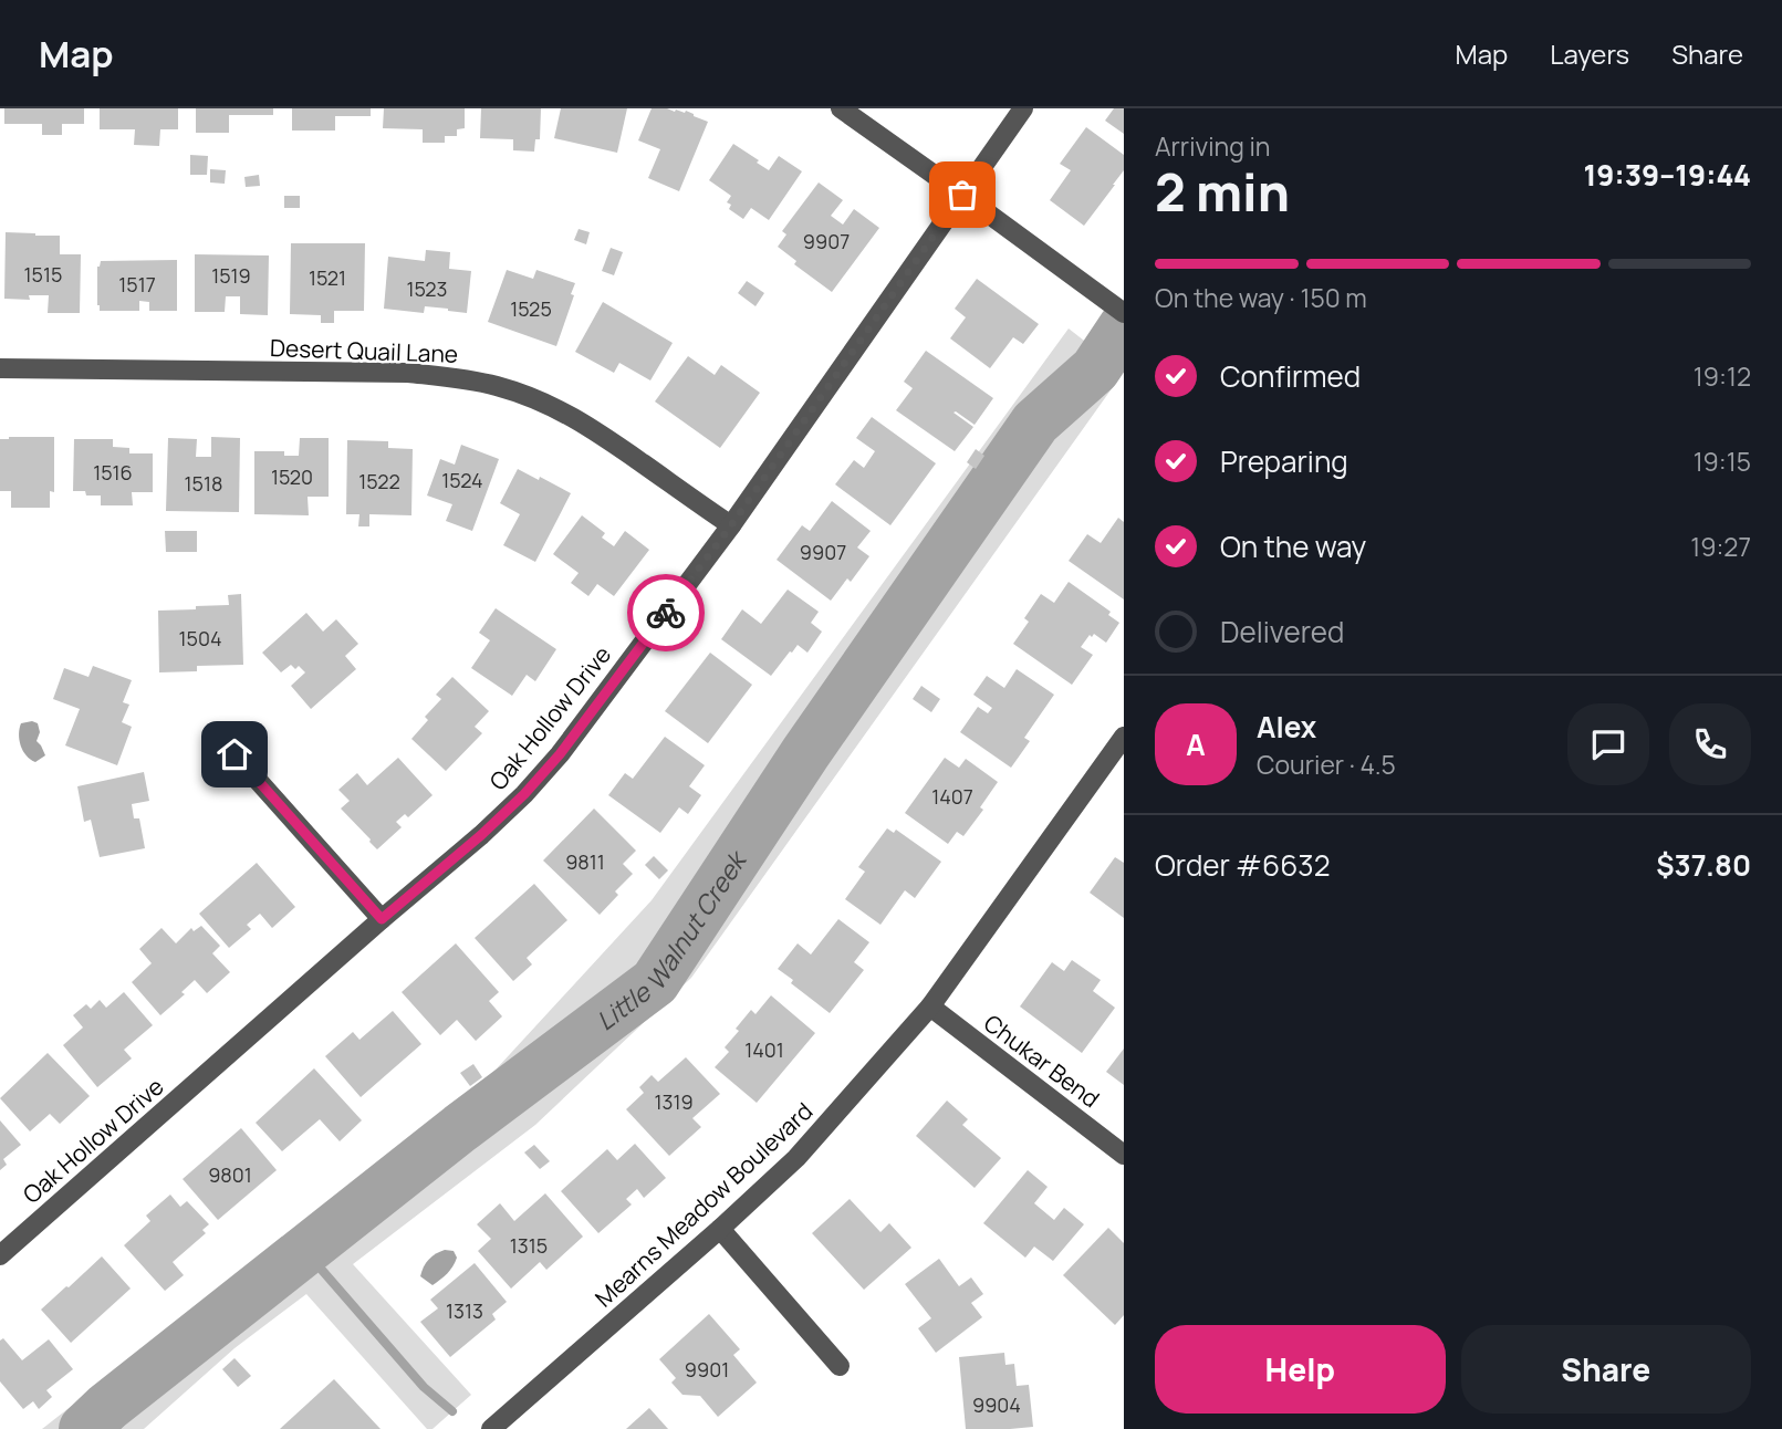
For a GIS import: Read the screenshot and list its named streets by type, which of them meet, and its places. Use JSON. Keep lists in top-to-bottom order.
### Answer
{
  "streets": {
    "street": [
      "Desert Quail Lane",
      "Oak Hollow Drive",
      "Chukar Bend",
      "Mearns Meadow Boulevard"
    ]
  },
  "crossings": [
    ["Desert Quail Lane", "Oak Hollow Drive"],
    ["Chukar Bend", "Mearns Meadow Boulevard"]
  ],
  "water": ["Little Walnut Creek"],
  "house_numbers": [
    "9907",
    "1515",
    "1519",
    "1521",
    "1517",
    "1523",
    "1525",
    "1516",
    "1520",
    "1524",
    "1522",
    "1518",
    "9907",
    "1504",
    "1407",
    "9811",
    "1401",
    "1319",
    "9801",
    "1315",
    "1313",
    "9901",
    "9904"
  ],
  "page": {
    "header": "Map",
    "nav": ["Map", "Layers", "Share"],
    "heading": ["2 min", "Arriving in", "19:39–19:44"],
    "panel": [
      "Alex",
      "Courier · 4.5",
      "Order #6632",
      "$37.80"
    ],
    "bar": "On the way · 150 m",
    "list": [
      ["Confirmed", "19:12"],
      ["Preparing", "19:15"],
      ["On the way", "19:27"],
      "Delivered"
    ],
    "round": "A",
    "buttons": ["Help", "Share"]
  }
}
